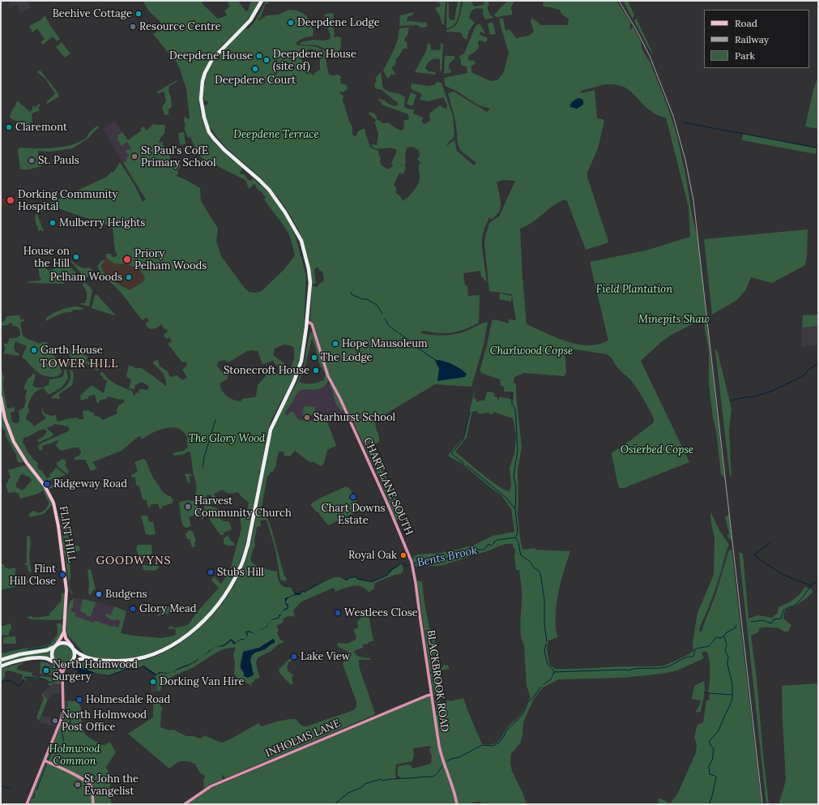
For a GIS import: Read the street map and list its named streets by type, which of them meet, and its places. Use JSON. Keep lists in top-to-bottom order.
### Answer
{
  "streets": {
    "main road": ["FLINT HILL"],
    "street": ["CHART LANE SOUTH", "BLACKBROOK ROAD", "INHOLMS LANE"]
  },
  "crossings": [
    ["CHART LANE SOUTH", "BLACKBROOK ROAD"],
    ["BLACKBROOK ROAD", "INHOLMS LANE"]
  ],
  "districts": ["TOWER HILL", "GOODWYNS"],
  "water": ["Bents Brook"],
  "parks": [
    "Deepdene Terrace",
    "Field Plantation",
    "Minepits Shaw",
    "Charlwood Copse",
    "The Glory Wood",
    "Osierbed Copse",
    "Holmwood Common"
  ],
  "places": [
    "Beehive Cottage",
    "Deepdene Lodge",
    "Resource Centre",
    "Deepdene House",
    "Deepdene House (site of)",
    "Deepdene Court",
    "Claremont",
    "St Paul's CofE Primary School",
    "St. Pauls",
    "Dorking Community Hospital",
    "Mulberry Heights",
    "House on the Hill",
    "Priory Pelham Woods",
    "Pelham Woods",
    "Hope Mausoleum",
    "Garth House",
    "The Lodge",
    "Stonecroft House",
    "Starhurst School",
    "Ridgeway Road",
    "Chart Downs Estate",
    "Harvest Community Church",
    "Royal Oak",
    "Stubs Hill",
    "Flint Hill Close",
    "Budgens",
    "Glory Mead",
    "Westlees Close",
    "Lake View",
    "North Holmwood Surgery",
    "Dorking Van Hire",
    "Holmesdale Road",
    "North Holmwood Post Office",
    "St John the Evangelist"
  ],
  "legend": ["Road", "Railway", "Park"]
}
